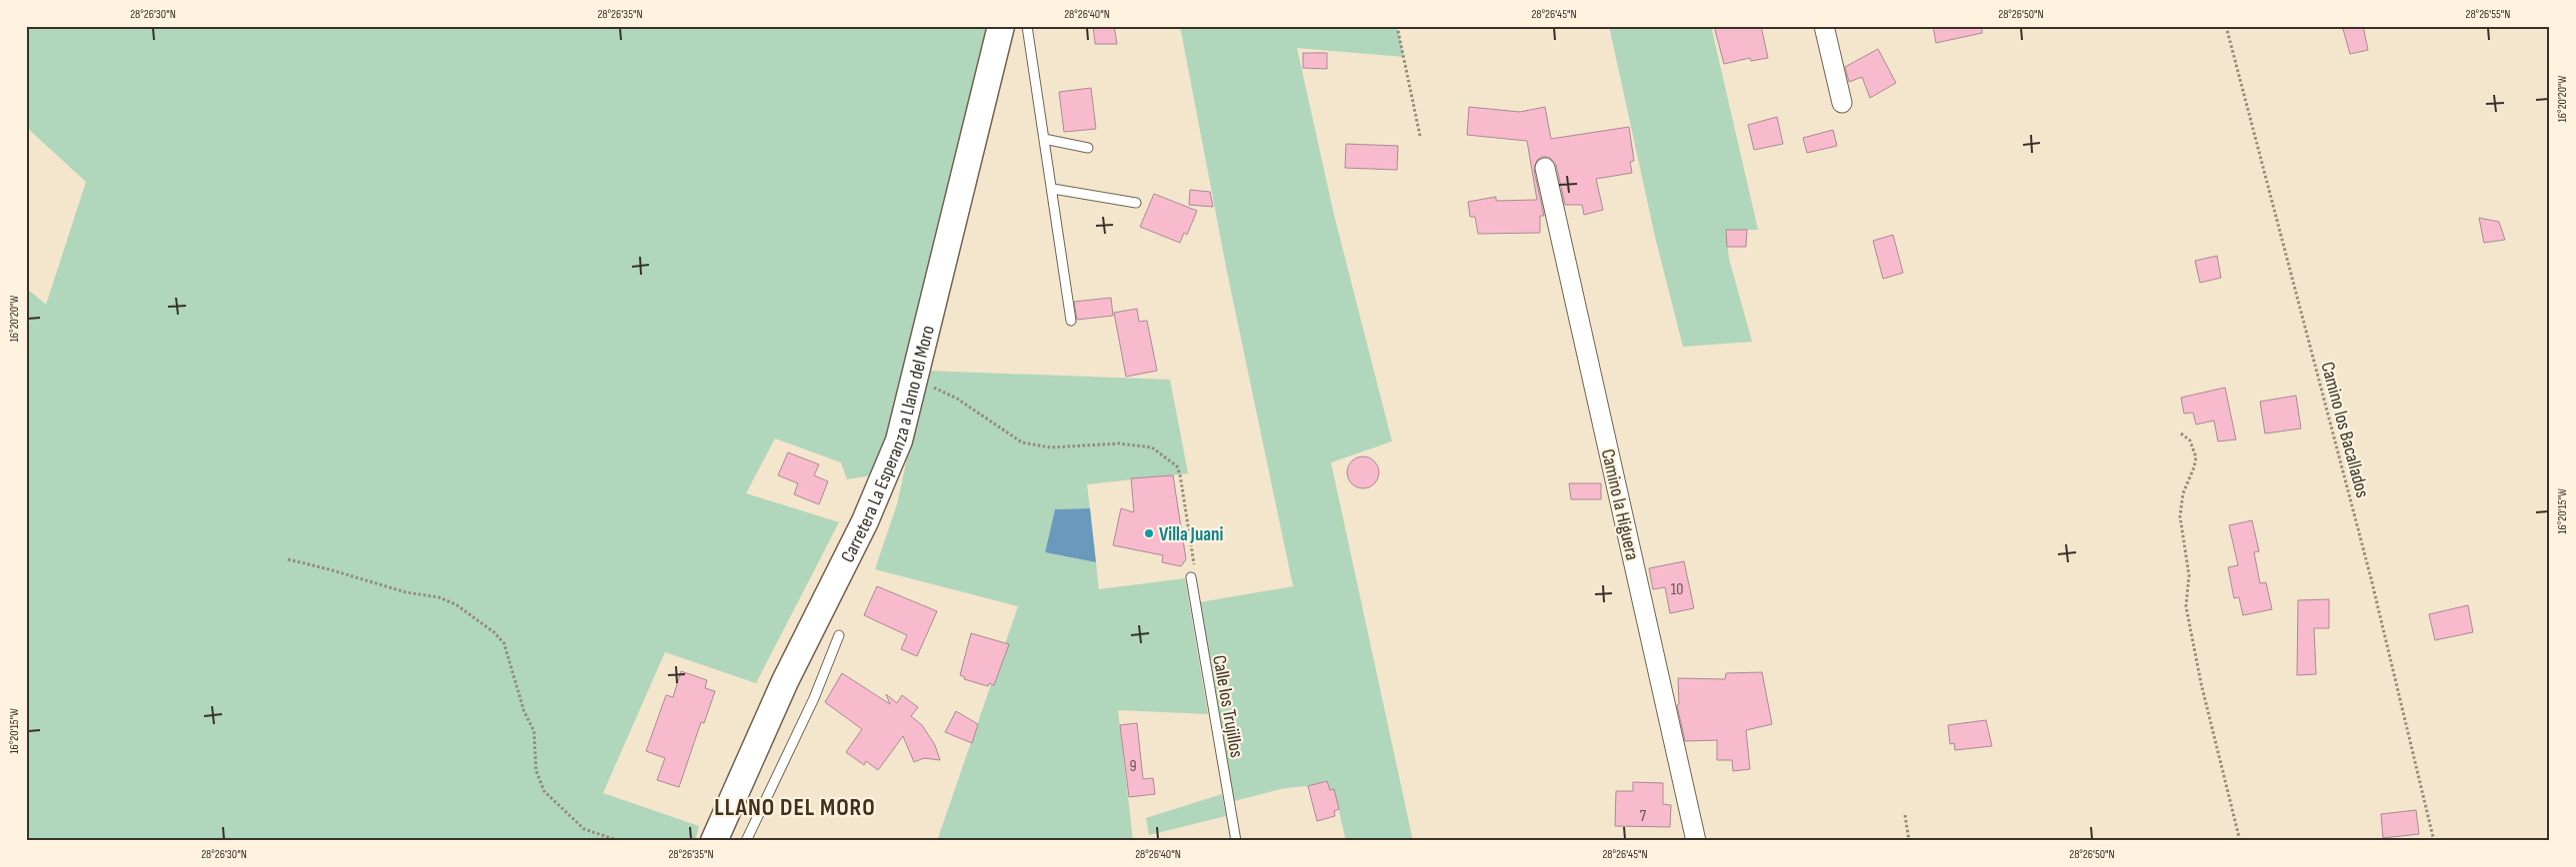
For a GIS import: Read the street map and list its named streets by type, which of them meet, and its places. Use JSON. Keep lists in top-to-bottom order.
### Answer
{
  "streets": {
    "main road": ["Carretera La Esperanza a Llano del Moro"],
    "street": ["Camino la Higuera"],
    "lane": ["Calle los Trujillos"],
    "path": ["Camino los Bacallados"]
  },
  "districts": ["LLANO DEL MORO"],
  "places": ["Villa Juani"],
  "house_numbers": ["10", "9", "7"],
  "coordinates": [
    "28°26'30\"N",
    "28°26'35\"N",
    "28°26'40\"N",
    "28°26'45\"N",
    "28°26'50\"N",
    "28°26'55\"N",
    "16°20'20\"W",
    "16°20'15\"W"
  ]
}
